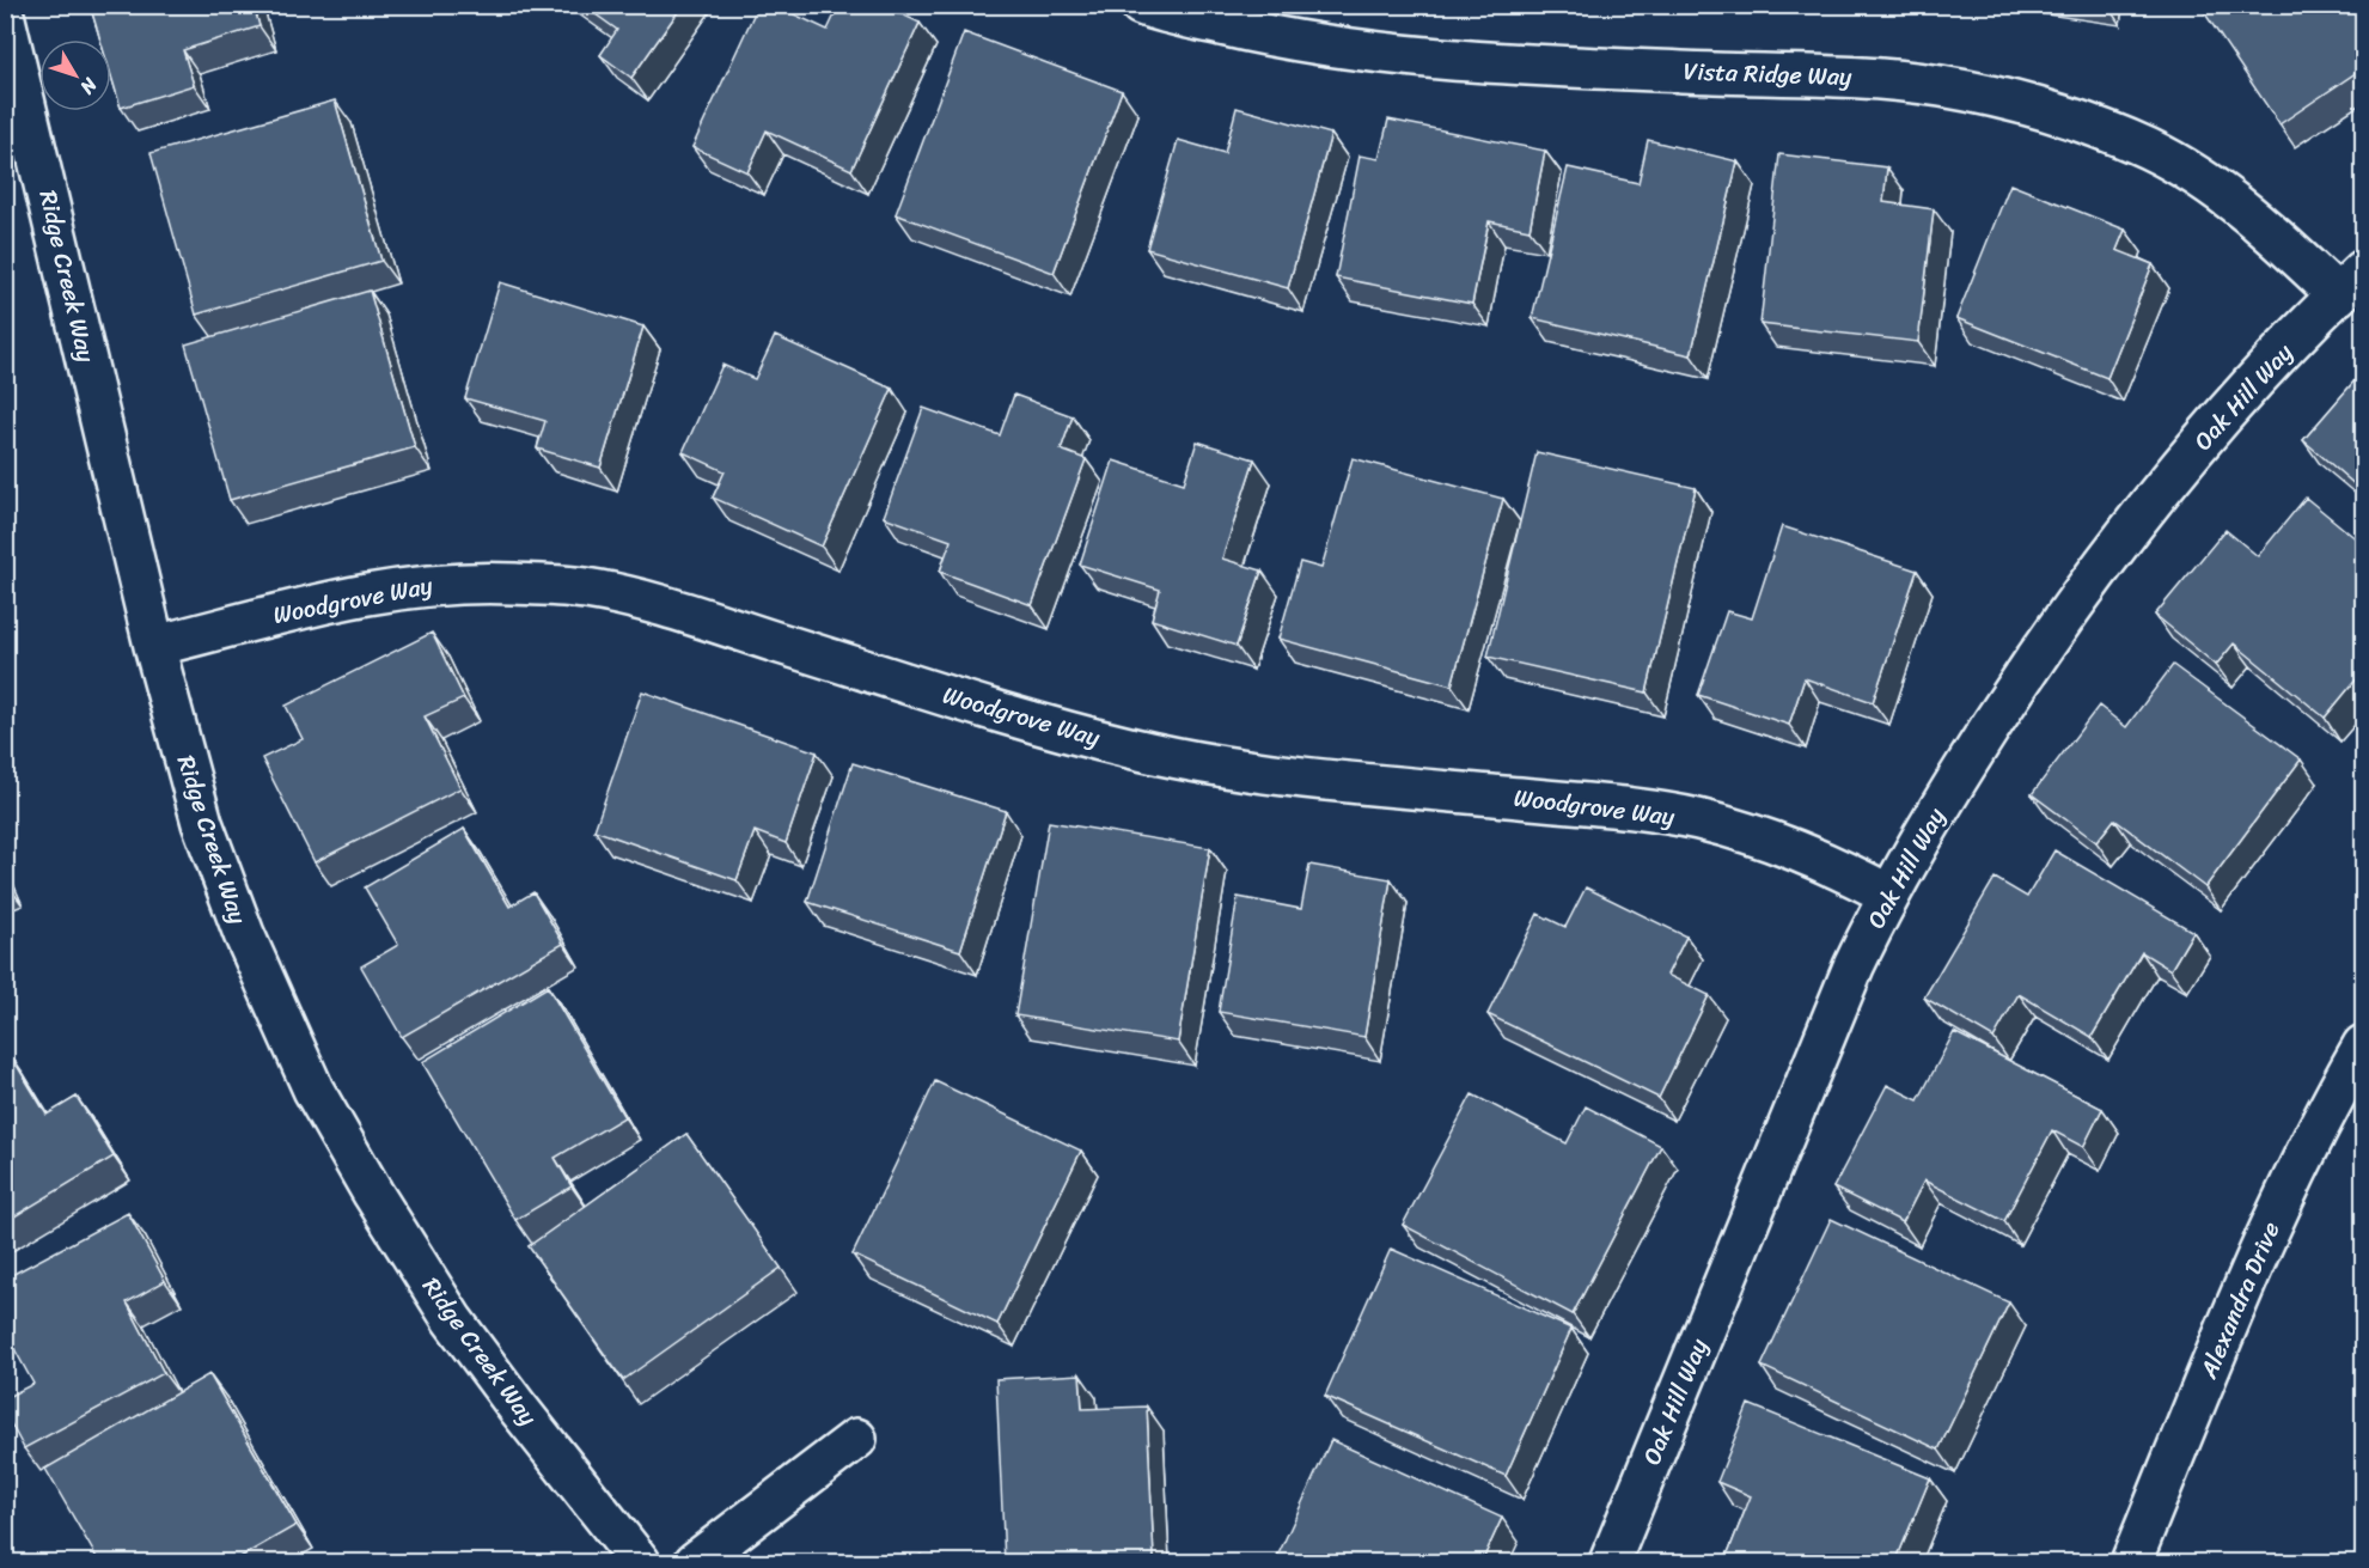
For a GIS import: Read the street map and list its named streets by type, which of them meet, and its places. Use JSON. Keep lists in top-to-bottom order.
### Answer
{
  "streets": {
    "street": [
      "Vista Ridge Way",
      "Ridge Creek Way",
      "Oak Hill Way",
      "Woodgrove Way",
      "Alexandra Drive"
    ]
  },
  "crossings": [
    ["Vista Ridge Way", "Oak Hill Way"],
    ["Ridge Creek Way", "Woodgrove Way"],
    ["Oak Hill Way", "Woodgrove Way"]
  ],
  "north": "bottom right"
}
